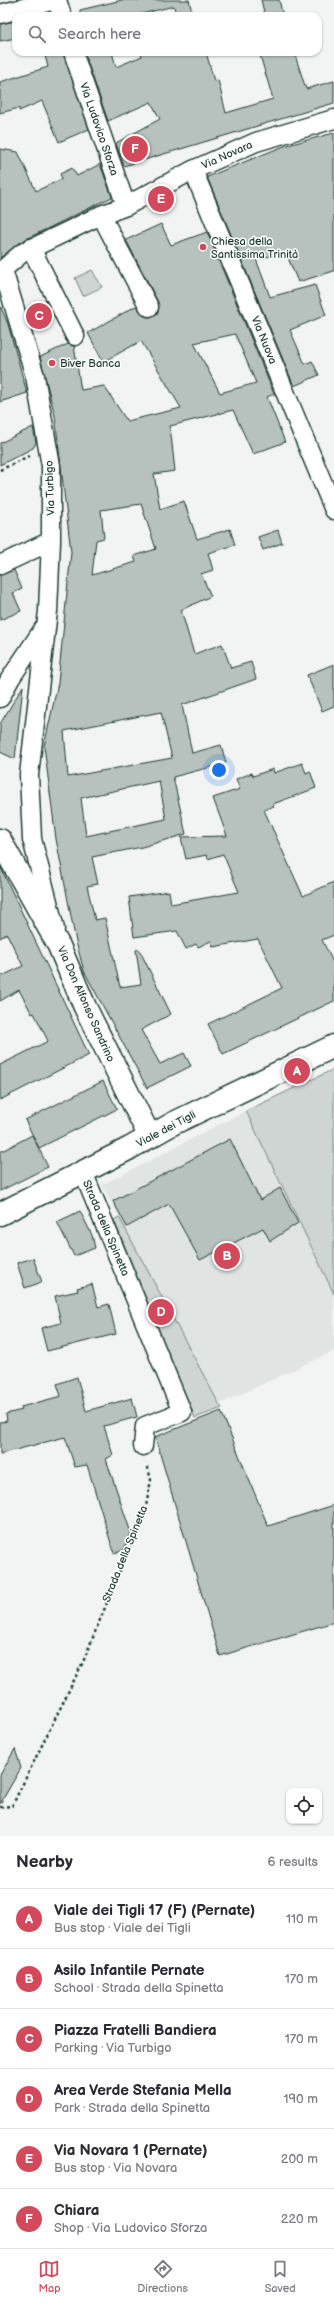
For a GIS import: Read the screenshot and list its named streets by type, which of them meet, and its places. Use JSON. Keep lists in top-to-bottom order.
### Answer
{
  "streets": {
    "main road": ["Via Don Alfonso Sandrino", "Viale dei Tigli"],
    "street": [
      "Via Ludovico Sforza",
      "Via Novara",
      "Via Nuova",
      "Via Turbigo",
      "Strada della Spinetta"
    ]
  },
  "crossings": [
    ["Via Ludovico Sforza", "Via Novara"],
    ["Via Novara", "Via Nuova"],
    ["Via Novara", "Via Turbigo"],
    ["Via Turbigo", "Via Don Alfonso Sandrino"],
    ["Via Don Alfonso Sandrino", "Viale dei Tigli"],
    ["Viale dei Tigli", "Strada della Spinetta"]
  ],
  "places": ["Chiesa della Santissima Trinità", "Biver Banca"],
  "page": {
    "search": "Search here",
    "pins": [
      "F",
      "E",
      "C",
      "A",
      "B",
      "D"
    ],
    "heading": ["Nearby", "6 results"],
    "list": [
      {
        "mark": "A",
        "name": "Viale dei Tigli 17 (F) (Pernate)",
        "note": "Bus stop · Viale dei Tigli",
        "value": "110 m"
      },
      {
        "mark": "B",
        "name": "Asilo Infantile Pernate",
        "note": "School · Strada della Spinetta",
        "value": "170 m"
      },
      {
        "mark": "C",
        "name": "Piazza Fratelli Bandiera",
        "note": "Parking · Via Turbigo",
        "value": "170 m"
      },
      {
        "mark": "D",
        "name": "Area Verde Stefania Mella",
        "note": "Park · Strada della Spinetta",
        "value": "190 m"
      },
      {
        "mark": "E",
        "name": "Via Novara 1 (Pernate)",
        "note": "Bus stop · Via Novara",
        "value": "200 m"
      },
      {
        "mark": "F",
        "name": "Chiara",
        "note": "Shop · Via Ludovico Sforza",
        "value": "220 m"
      }
    ],
    "nav": ["Map", "Directions", "Saved"]
  }
}
